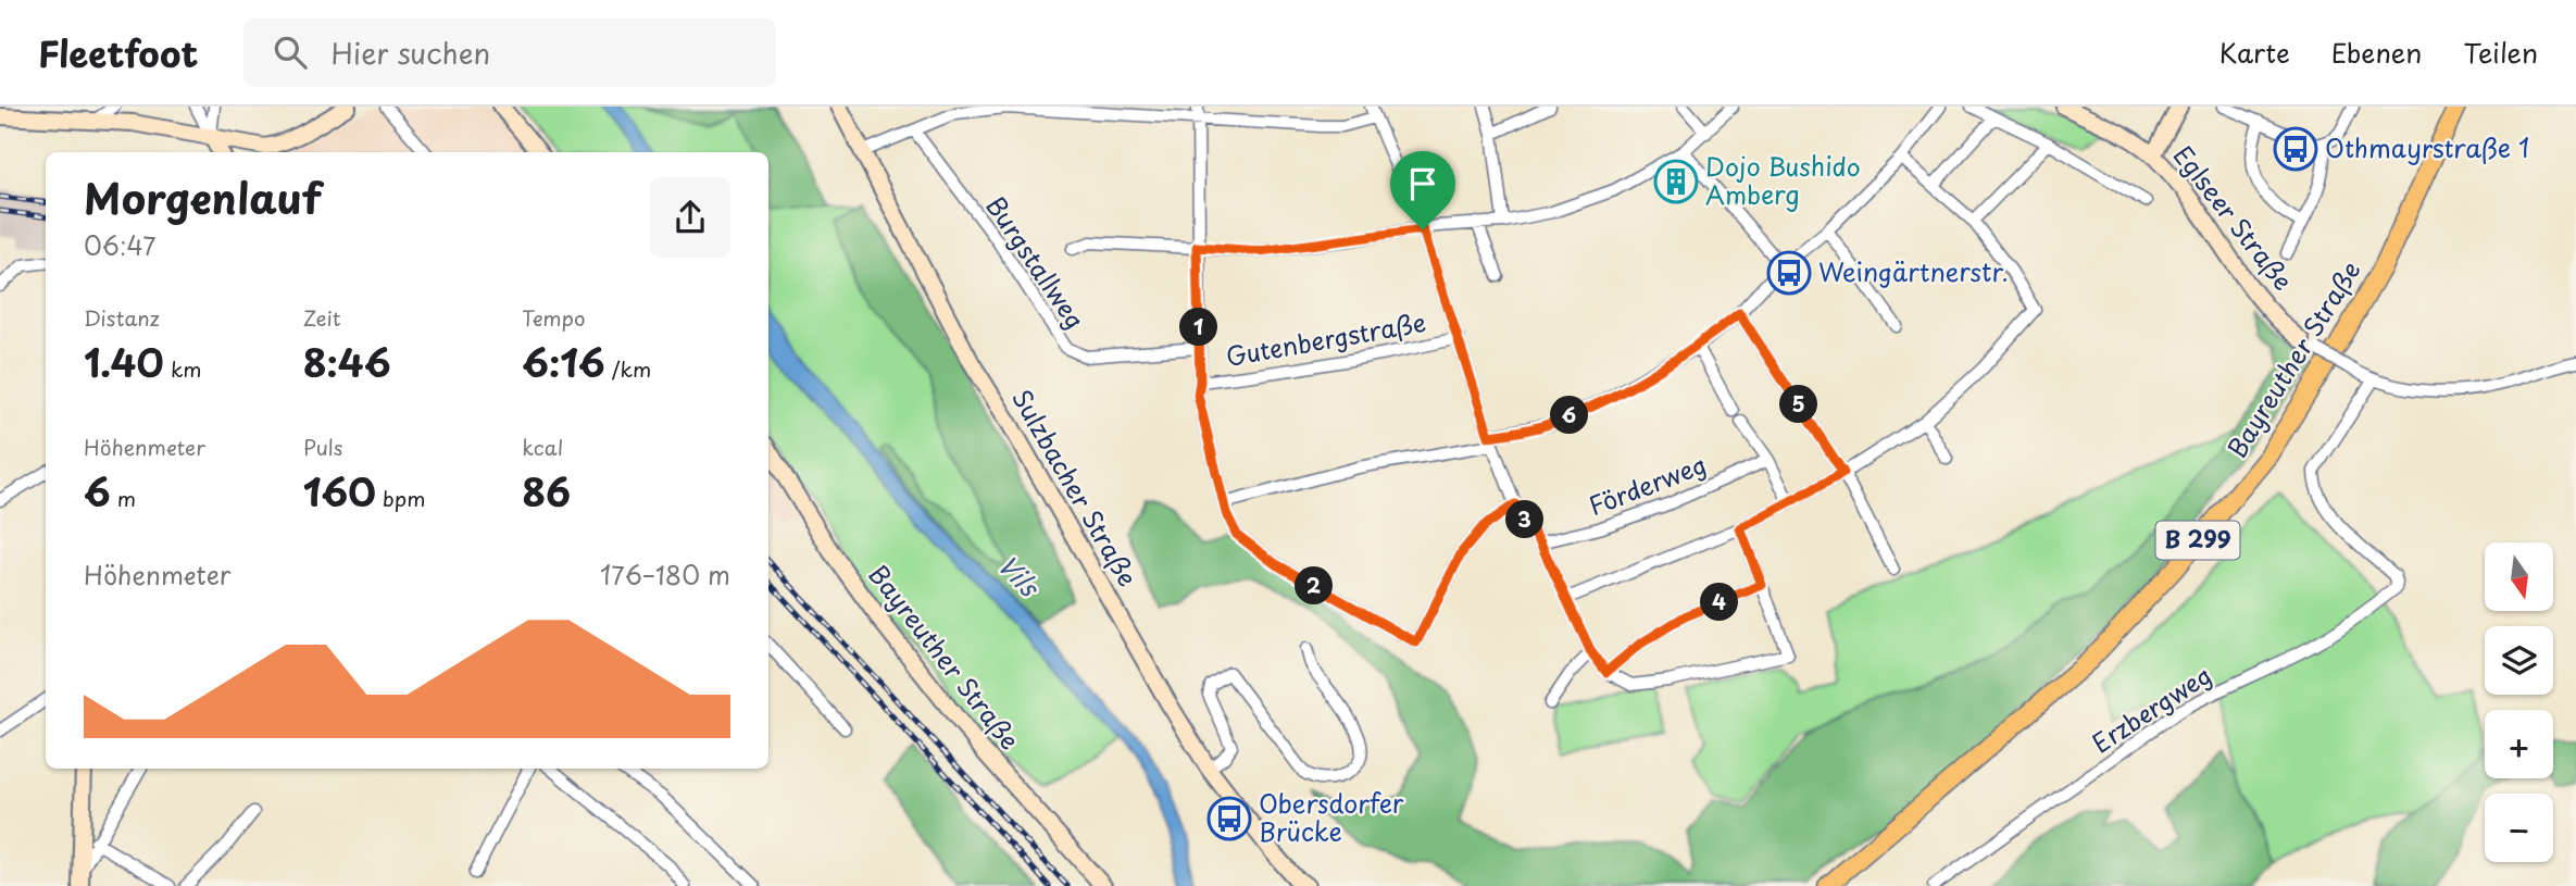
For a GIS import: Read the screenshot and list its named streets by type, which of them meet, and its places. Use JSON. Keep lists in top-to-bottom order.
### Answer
{
  "streets": {
    "main road": [
      "Eglseer Straße",
      "Bayreuther Straße",
      "Sulzbacher Straße",
      "B 299"
    ],
    "street": [
      "Burgstallweg",
      "Gutenbergstraße",
      "Förderweg",
      "Erzbergweg"
    ]
  },
  "crossings": [
    ["Eglseer Straße", "Erzbergweg"]
  ],
  "water": ["Vils"],
  "places": {
    "bus stop": ["Othmayrstraße 1", "Weingärtnerstr.", "Obersdorfer Brücke"],
    "building": ["Dojo Bushido Amberg"]
  },
  "north": "bottom",
  "page": {
    "header": "Fleetfoot",
    "search": "Hier suchen",
    "nav": ["Karte", "Ebenen", "Teilen"],
    "heading": ["Morgenlauf", "06:47"],
    "stats": [
      ["Distanz", "1.40 km"],
      ["Zeit", "8:46"],
      ["Tempo", "6:16 /km"],
      ["Höhenmeter", "6 m"],
      ["Puls", "160 bpm"],
      ["kcal", "86"]
    ],
    "pins": [
      "1",
      "5",
      "6",
      "3",
      "2",
      "4"
    ],
    "chart": ["Höhenmeter", "176–180 m"],
    "map_buttons": ["+", "−"]
  }
}
